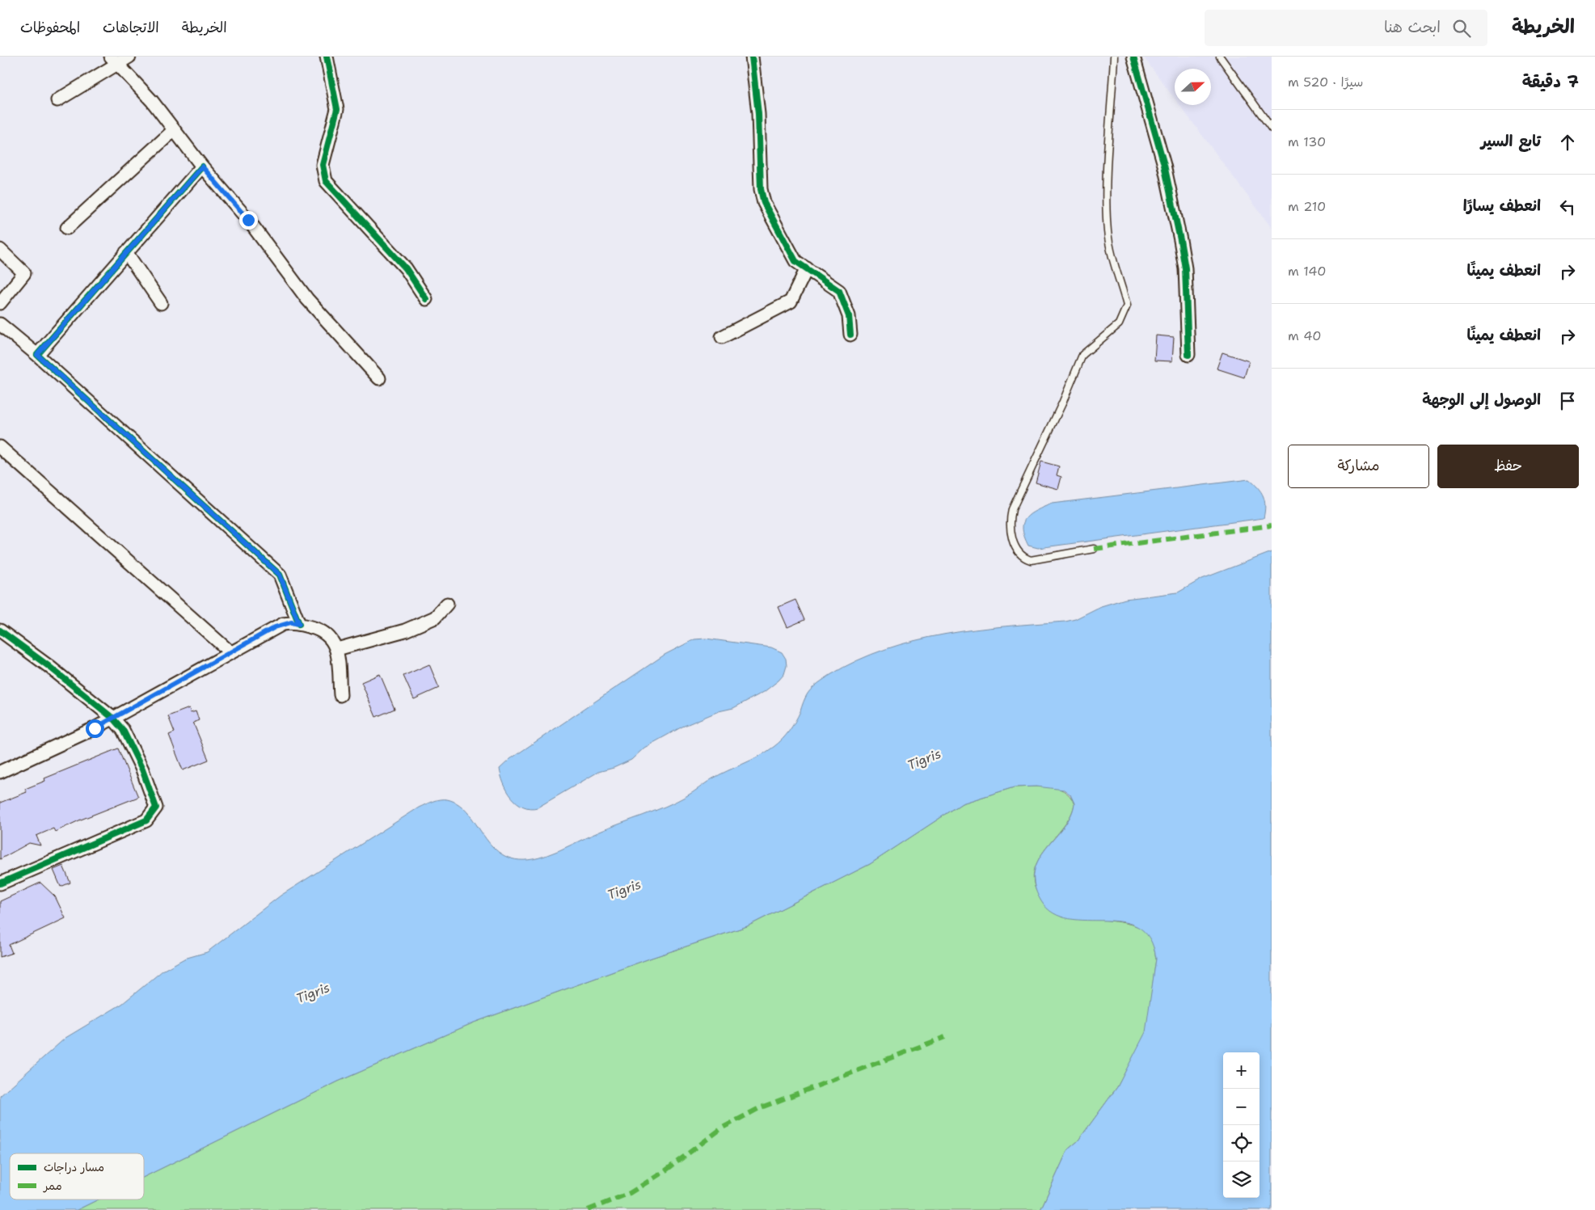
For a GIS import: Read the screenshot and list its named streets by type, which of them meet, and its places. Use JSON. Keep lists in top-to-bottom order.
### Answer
{
  "water": ["Tigris"],
  "legend": ["مسار دراجات", "ممر"],
  "north": "right",
  "page": {
    "header": "الخريطة",
    "search": "ابحث هنا",
    "nav": ["الخريطة", "الاتجاهات", "المحفوظات"],
    "heading": ["7 دقيقة", "سيرًا · 520 m"],
    "list": [
      ["تابع السير", "130 m"],
      ["انعطف يسارًا", "210 m"],
      ["انعطف يمينًا", "140 m"],
      ["انعطف يمينًا", "40 m"],
      "الوصول إلى الوجهة"
    ],
    "buttons": ["حفظ", "مشاركة"],
    "map_buttons": ["+", "−"]
  }
}
